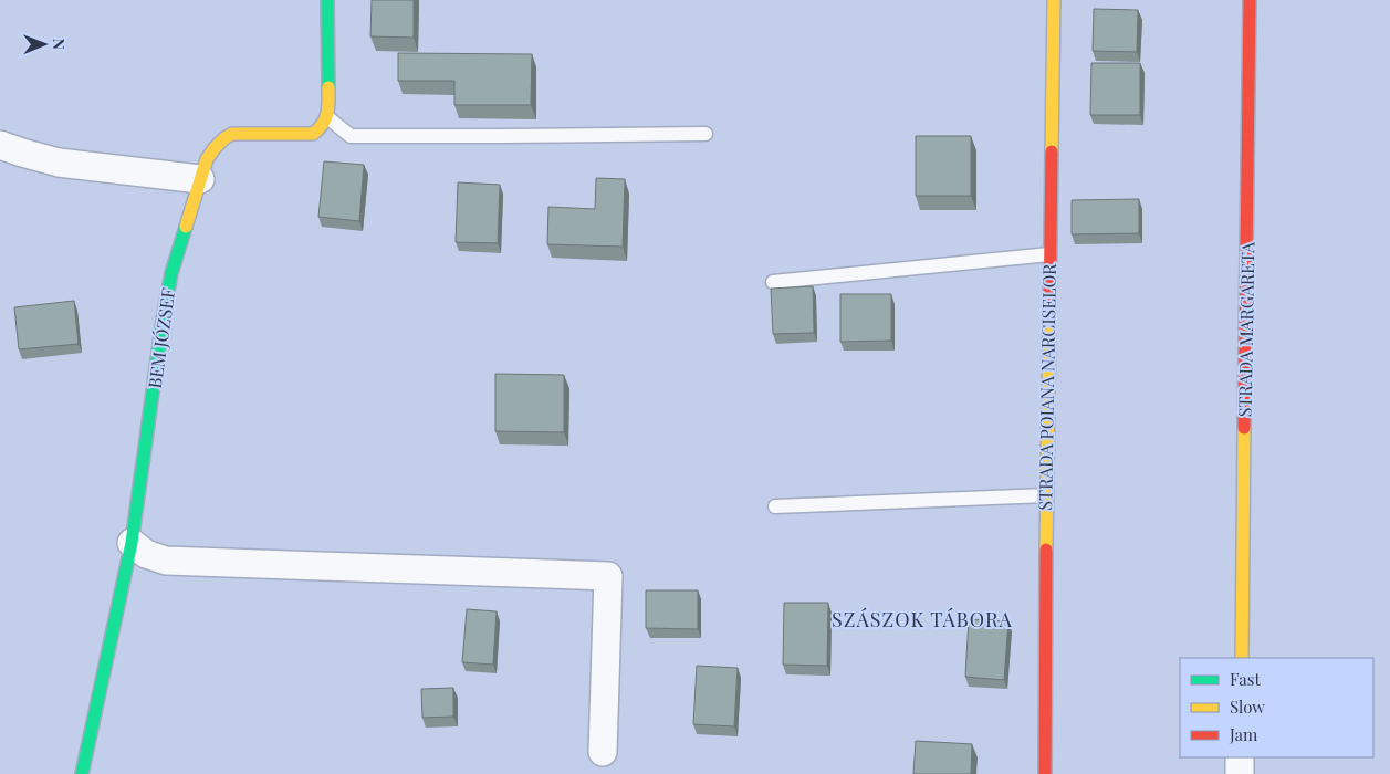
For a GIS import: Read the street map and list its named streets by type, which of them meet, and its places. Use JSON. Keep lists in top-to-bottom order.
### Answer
{
  "streets": {
    "street": ["STRADA MARGARETA", "BEM JÓZSEF", "STRADA POIANA NARCISELOR"]
  },
  "districts": ["SZÁSZOK TÁBORA"],
  "legend": ["Fast", "Slow", "Jam"],
  "north": "right"
}
